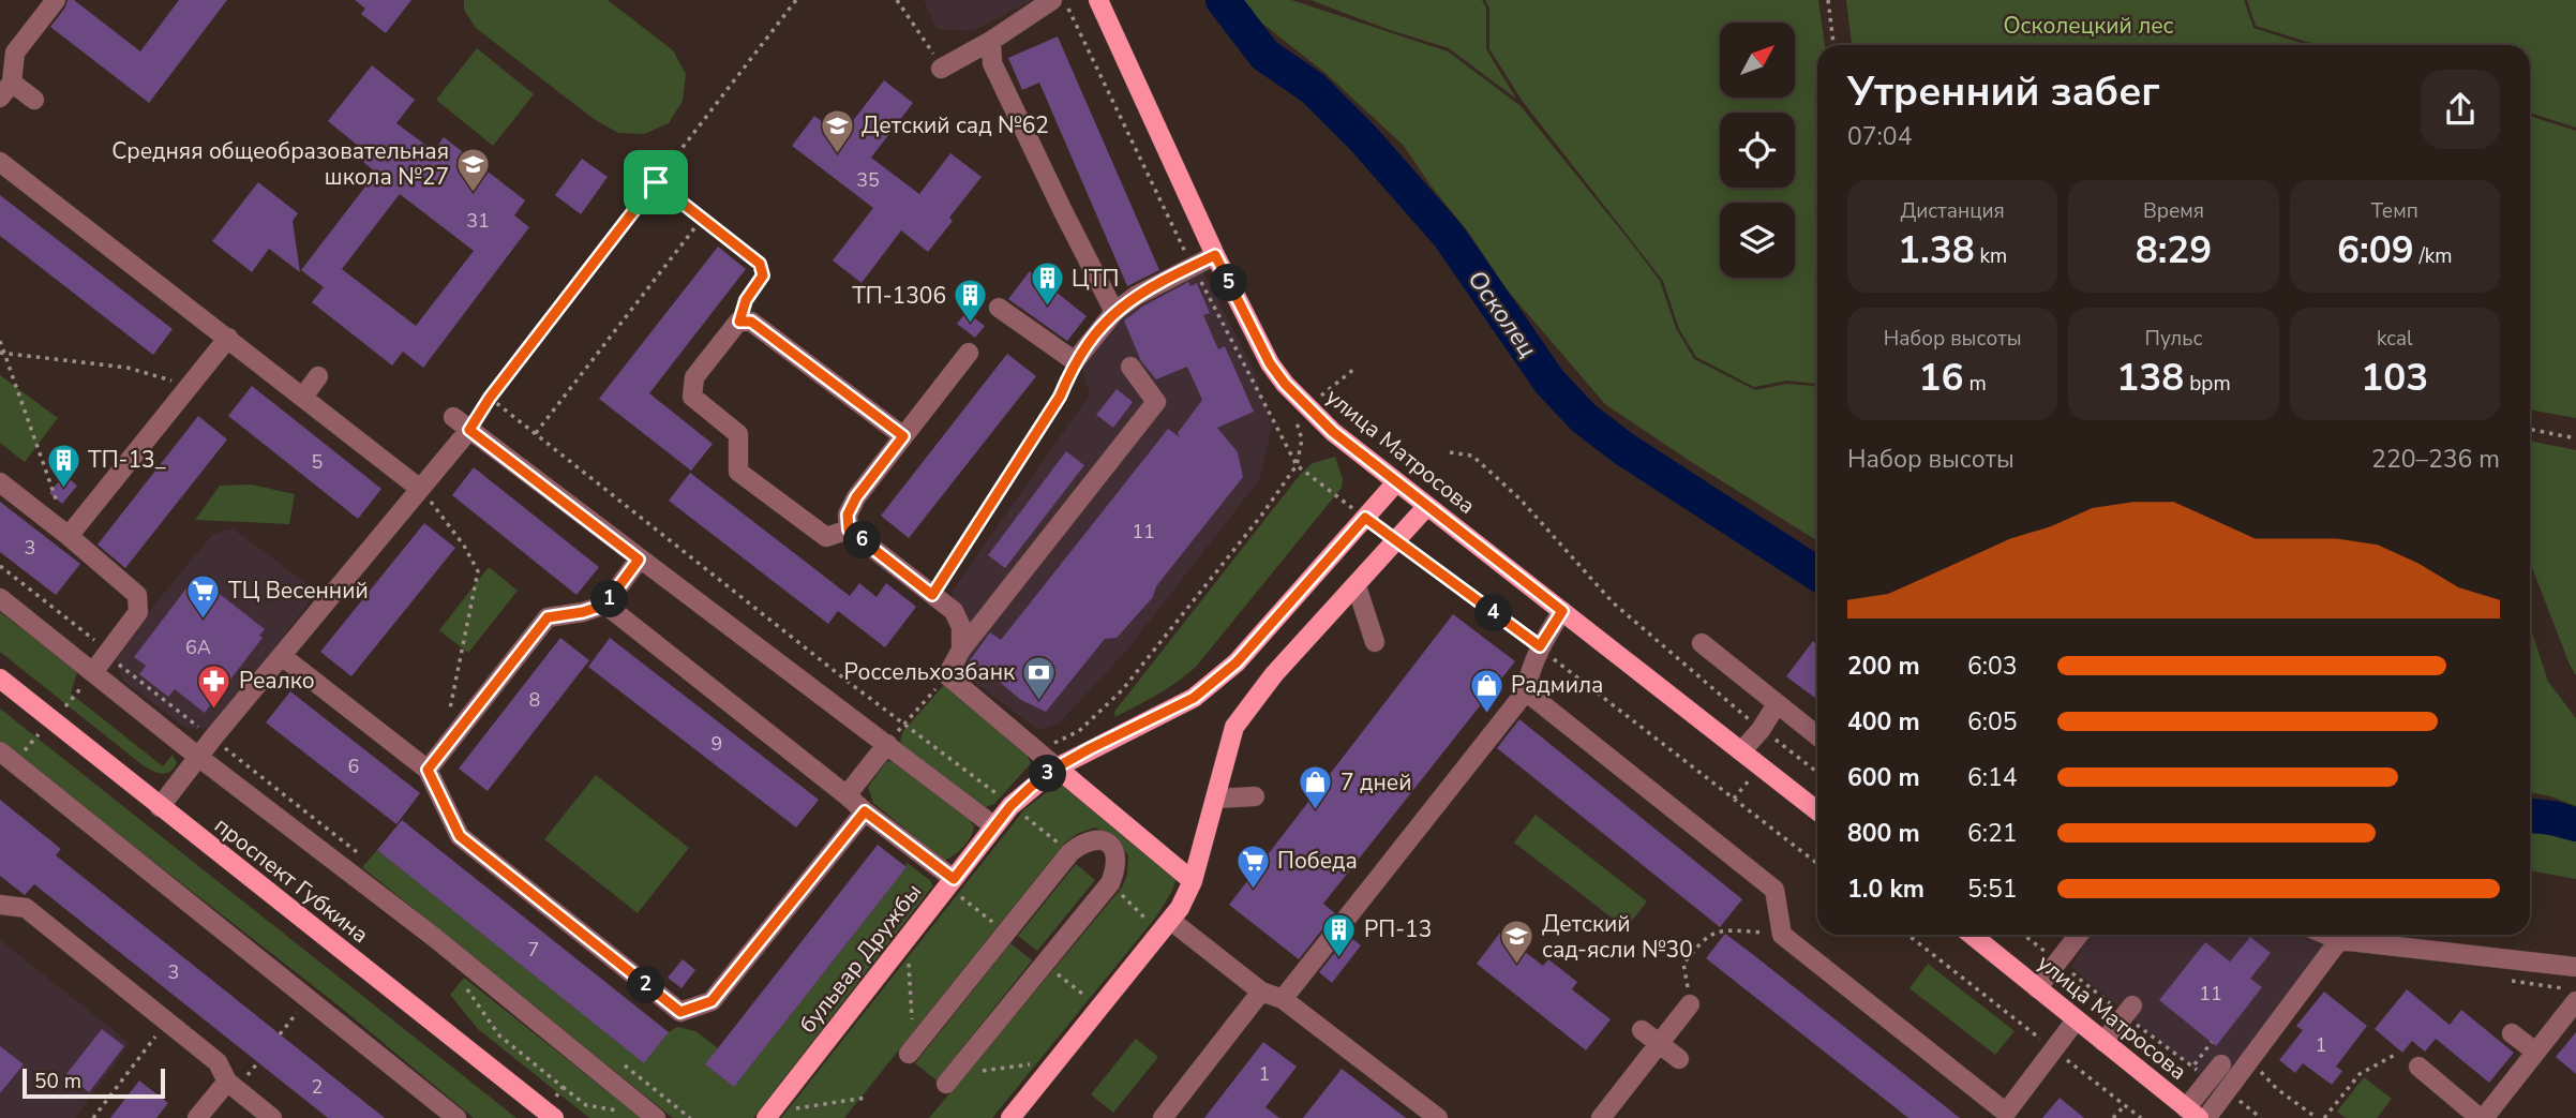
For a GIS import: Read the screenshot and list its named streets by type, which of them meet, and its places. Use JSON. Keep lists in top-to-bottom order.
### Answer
{
  "streets": {
    "main road": ["улица Матросова", "проспект Губкина", "бульвар Дружбы"]
  },
  "crossings": [
    ["улица Матросова", "бульвар Дружбы"]
  ],
  "water": ["Осколец"],
  "parks": ["Осколецкий лес"],
  "places": {
    "school or university": ["Детский сад №62", "Средняя общеобразовательная школа №27", "Детский сад-ясли №30"],
    "building": [
      "ЦТП",
      "ТП-1306",
      "ТП-13_",
      "РП-13"
    ],
    "supermarket": ["ТЦ Весенний", "Победа"],
    "bank": ["Россельхозбанк"],
    "pharmacy": ["Реалко"],
    "shop": ["Радмила", "7 дней"]
  },
  "house_numbers": [
    "35",
    "31",
    "5",
    "11",
    "3",
    "6А",
    "8",
    "9",
    "6",
    "7",
    "3",
    "11",
    "1",
    "1",
    "2"
  ],
  "scale_bar": "50 m",
  "north": "top right",
  "page": {
    "heading": ["Утренний забег", "07:04"],
    "stats": [
      ["Дистанция", "1.38 km"],
      ["Время", "8:29"],
      ["Темп", "6:09 /km"],
      ["Набор высоты", "16 m"],
      ["Пульс", "138 bpm"],
      ["kcal", "103"]
    ],
    "pins": [
      "5",
      "6",
      "1",
      "4",
      "3",
      "2"
    ],
    "chart": ["Набор высоты", "220–236 m"],
    "list": [
      {
        "name": "200 m",
        "note": "6:03"
      },
      {
        "name": "400 m",
        "note": "6:05"
      },
      {
        "name": "600 m",
        "note": "6:14"
      },
      {
        "name": "800 m",
        "note": "6:21"
      },
      {
        "name": "1.0 km",
        "note": "5:51"
      }
    ],
    "scale": "50 m"
  }
}
